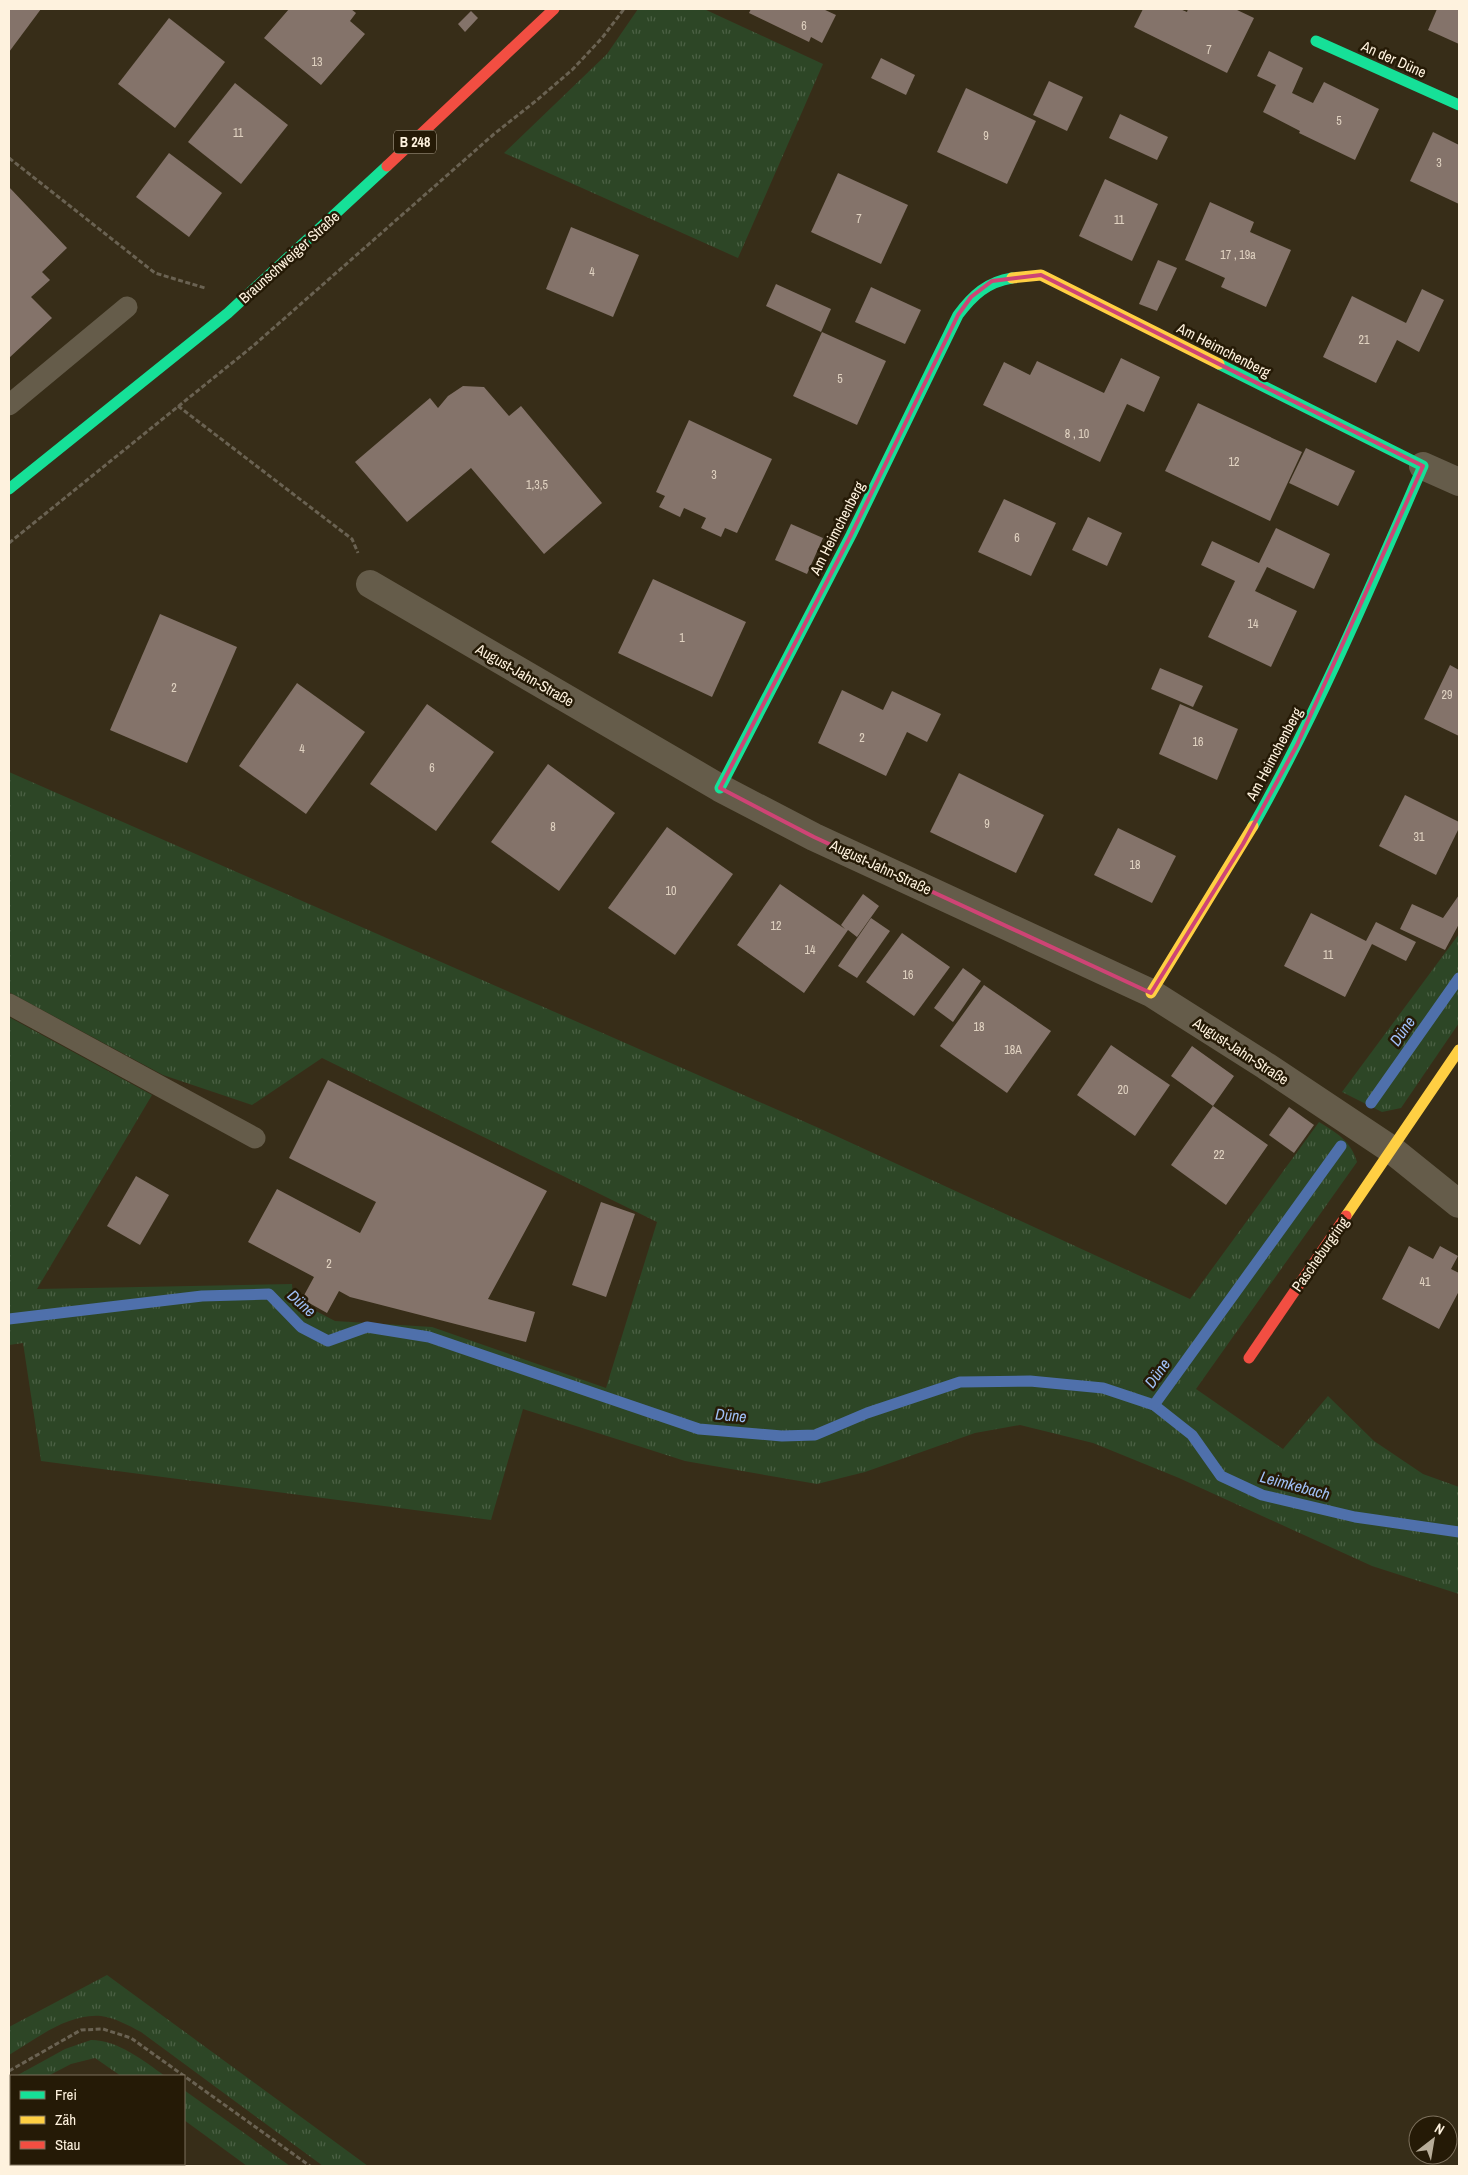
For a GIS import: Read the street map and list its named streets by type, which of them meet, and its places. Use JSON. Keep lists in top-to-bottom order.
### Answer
{
  "streets": {
    "street": [
      "An der Düne",
      "B 248",
      "Braunschweiger Straße",
      "Am Heimchenberg",
      "August-Jahn-Straße",
      "Pascheburgring"
    ]
  },
  "crossings": [
    ["Am Heimchenberg", "August-Jahn-Straße"],
    ["August-Jahn-Straße", "Pascheburgring"]
  ],
  "water": ["Düne", "Leimkebach"],
  "house_numbers": [
    "6",
    "7",
    "13",
    "5",
    "11",
    "9",
    "3",
    "7",
    "11",
    "17 , 19a",
    "4",
    "21",
    "5",
    "8 , 10",
    "12",
    "3",
    "1,3,5",
    "6",
    "14",
    "1",
    "2",
    "29",
    "2",
    "16",
    "4",
    "6",
    "9",
    "8",
    "31",
    "18",
    "10",
    "12",
    "14",
    "11",
    "16",
    "18",
    "18A",
    "20",
    "22",
    "2",
    "41"
  ],
  "legend": ["Frei", "Zäh", "Stau"],
  "north": "top right"
}
